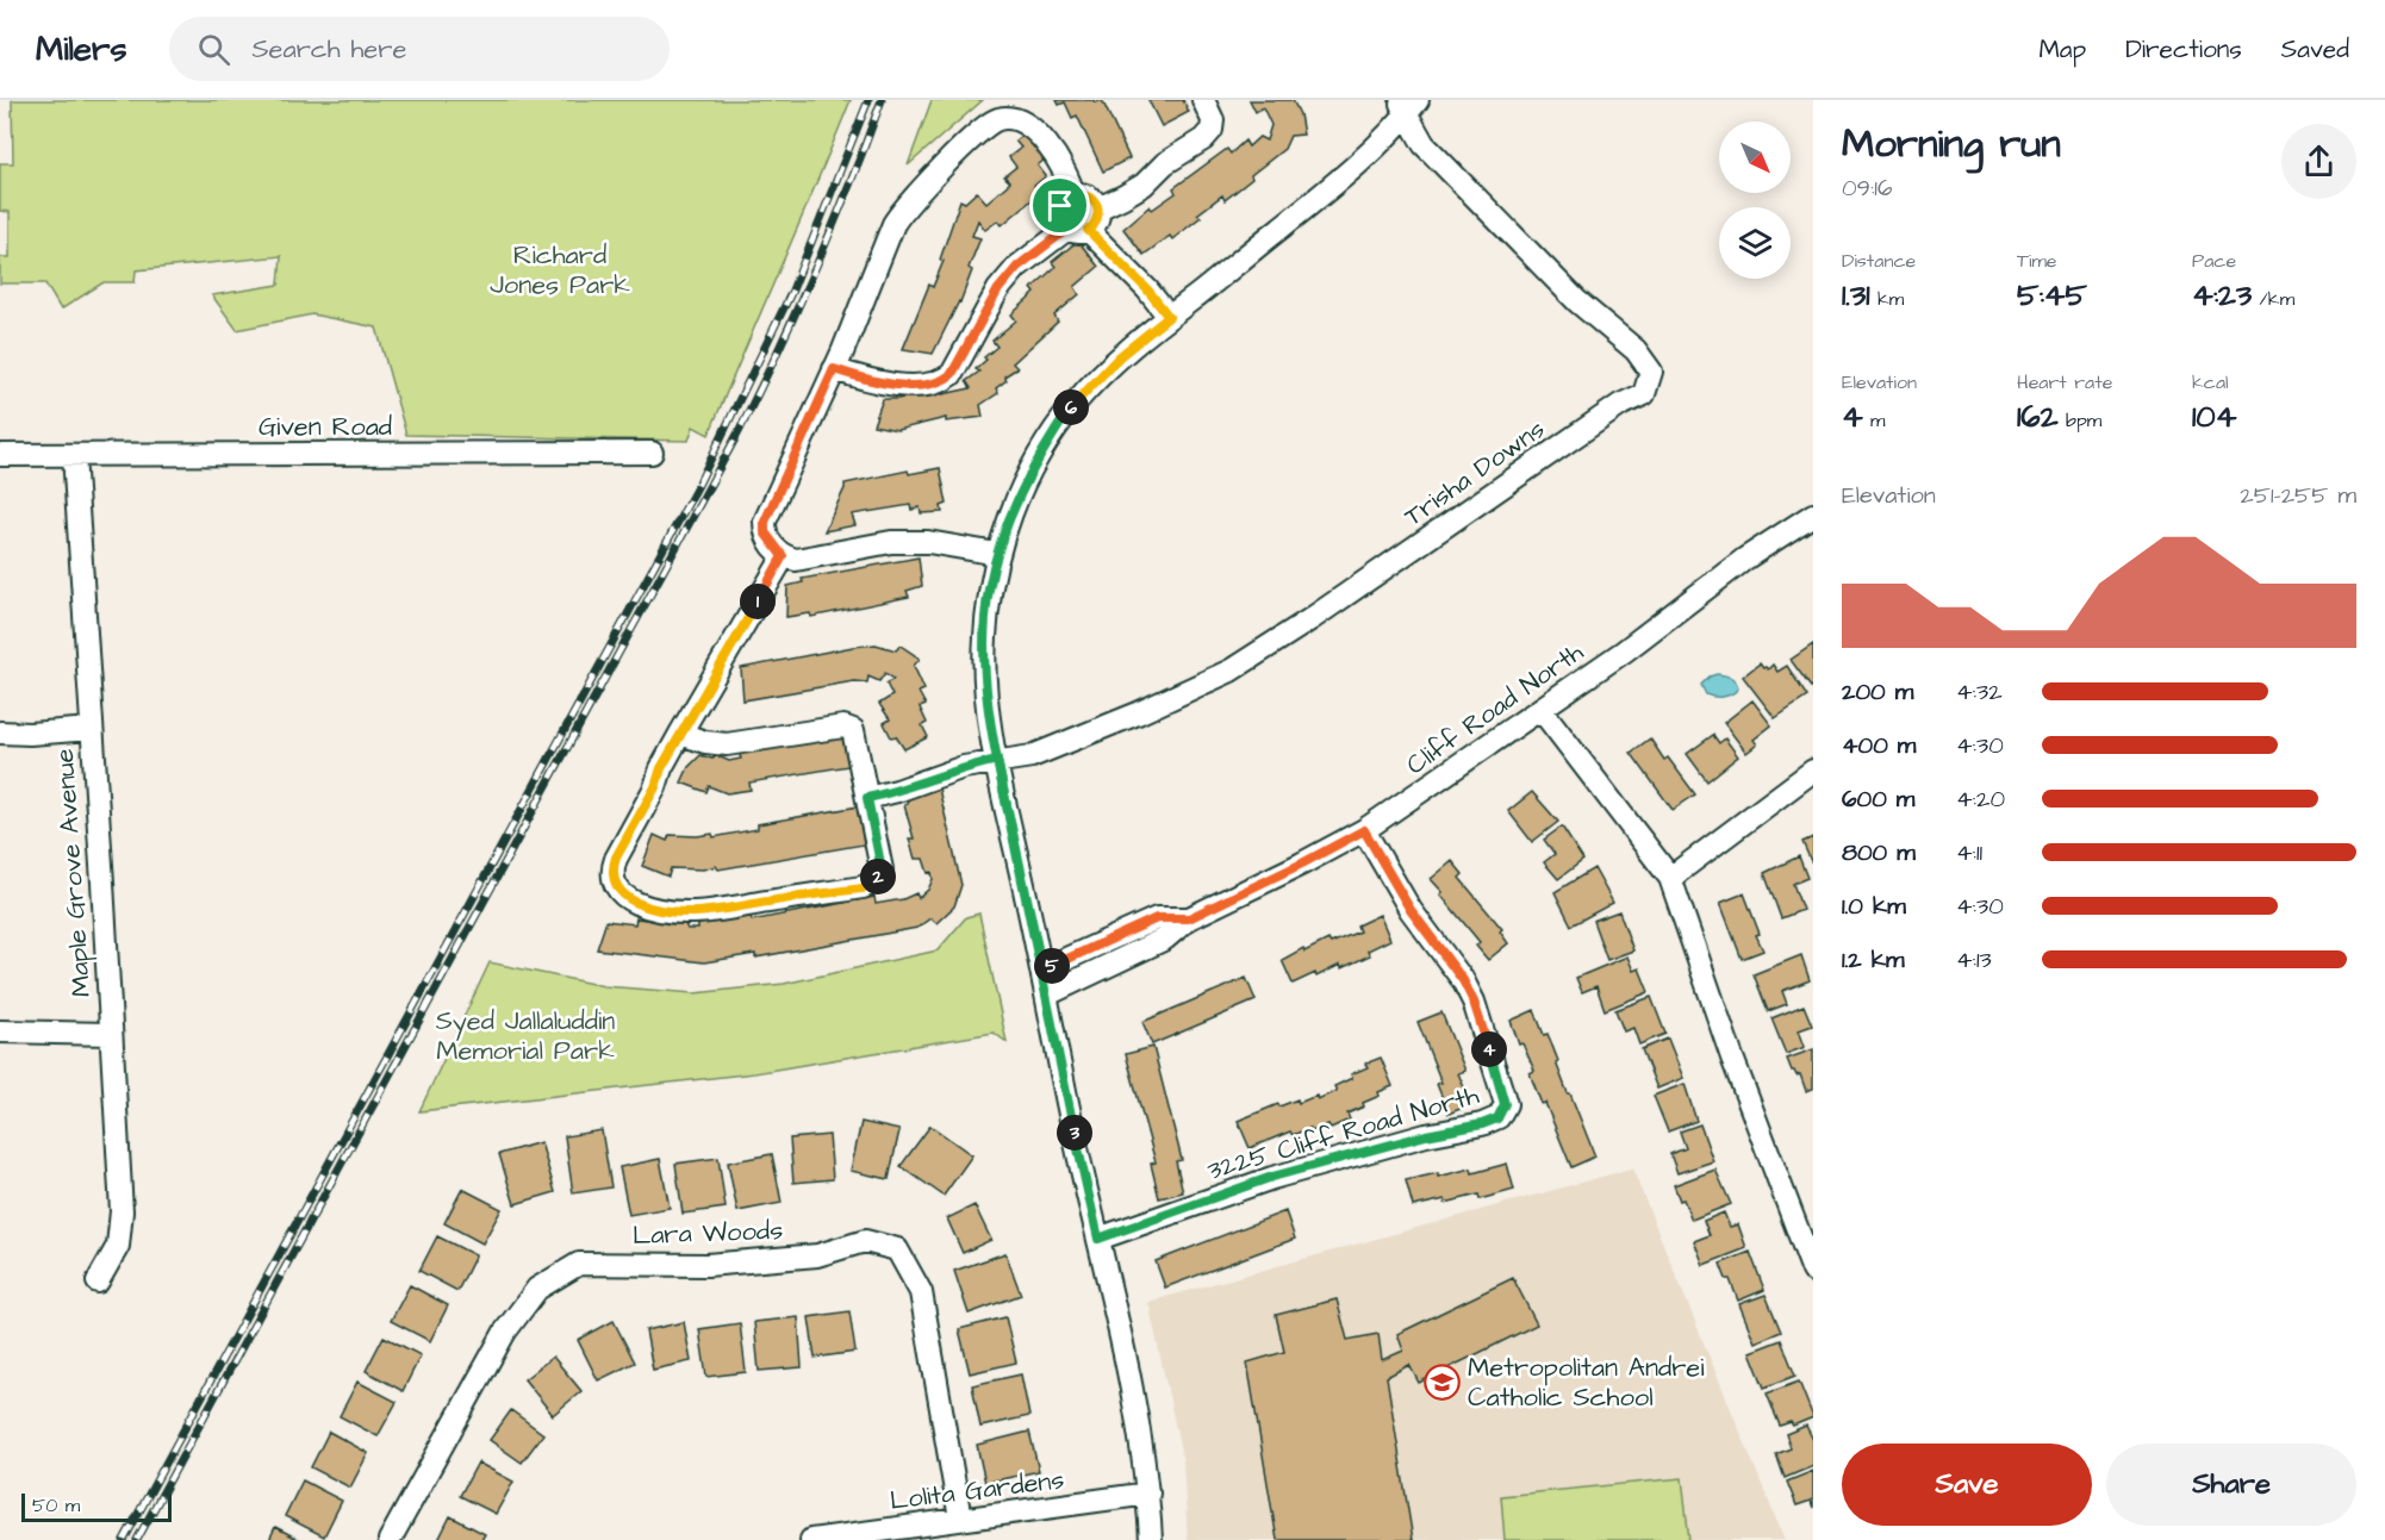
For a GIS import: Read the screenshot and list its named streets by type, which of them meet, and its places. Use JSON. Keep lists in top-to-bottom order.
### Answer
{
  "streets": {
    "street": [
      "Given Road",
      "Trisha Downs",
      "Cliff Road North",
      "Maple Grove Avenue",
      "3225 Cliff Road North",
      "Lara Woods",
      "Lolita Gardens"
    ]
  },
  "crossings": [
    ["Given Road", "Maple Grove Avenue"],
    ["Cliff Road North", "3225 Cliff Road North"],
    ["Lara Woods", "Lolita Gardens"]
  ],
  "parks": ["Richard Jones Park", "Syed Jallaluddin Memorial Park"],
  "places": {
    "school or university": ["Metropolitan Andrei Catholic School"]
  },
  "scale_bar": "50 m",
  "north": "bottom right",
  "page": {
    "header": "Milers",
    "search": "Search here",
    "nav": ["Map", "Directions", "Saved"],
    "heading": ["Morning run", "09:16"],
    "stats": [
      ["Distance", "1.31 km"],
      ["Time", "5:45"],
      ["Pace", "4:23 /km"],
      ["Elevation", "4 m"],
      ["Heart rate", "162 bpm"],
      ["kcal", "104"]
    ],
    "pins": [
      "6",
      "1",
      "2",
      "5",
      "4",
      "3"
    ],
    "chart": ["Elevation", "251–255 m"],
    "list": [
      {
        "name": "200 m",
        "note": "4:32"
      },
      {
        "name": "400 m",
        "note": "4:30"
      },
      {
        "name": "600 m",
        "note": "4:20"
      },
      {
        "name": "800 m",
        "note": "4:11"
      },
      {
        "name": "1.0 km",
        "note": "4:30"
      },
      {
        "name": "1.2 km",
        "note": "4:13"
      }
    ],
    "buttons": ["Save", "Share"],
    "scale": "50 m"
  }
}
